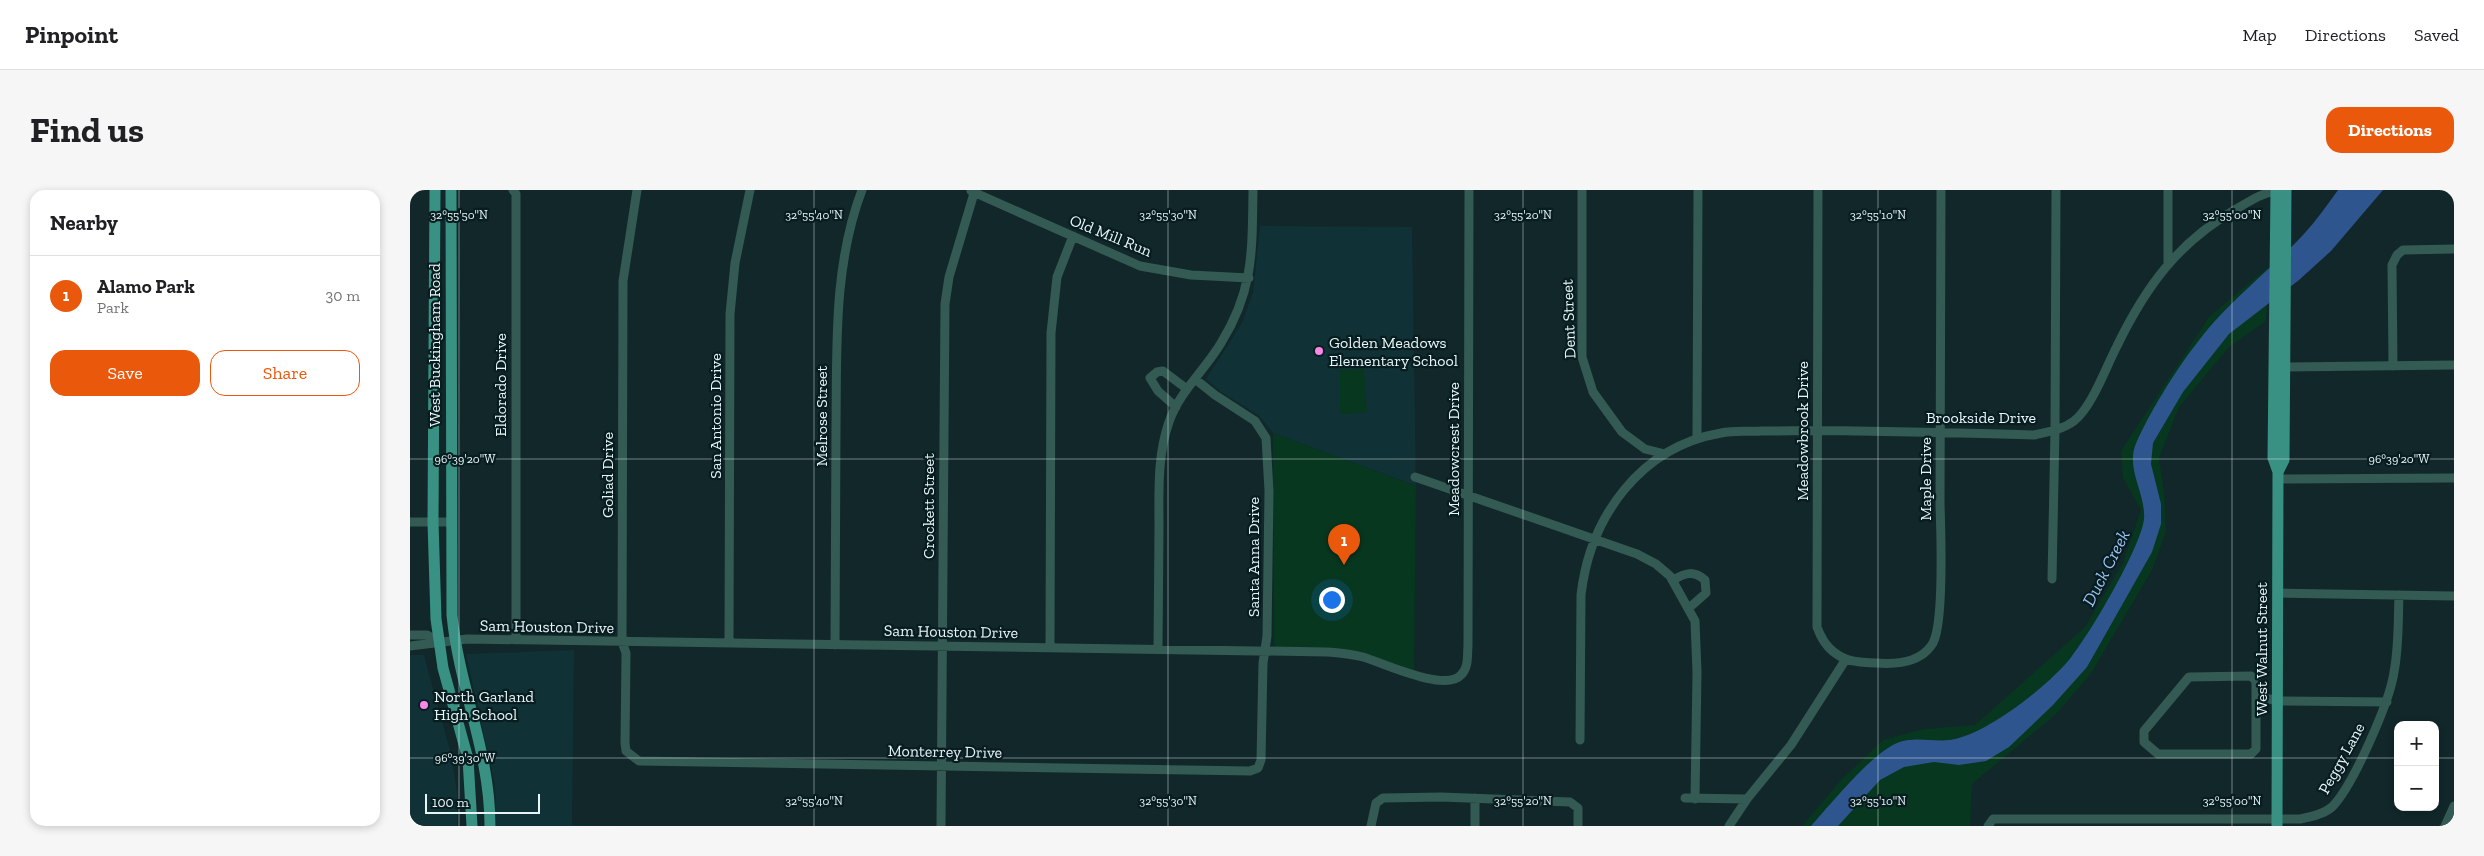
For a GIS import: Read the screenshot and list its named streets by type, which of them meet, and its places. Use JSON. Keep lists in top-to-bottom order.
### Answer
{
  "streets": {
    "main road": ["West Buckingham Road", "West Walnut Street"],
    "street": [
      "Old Mill Run",
      "Dent Street",
      "Eldorado Drive",
      "San Antonio Drive",
      "Melrose Street",
      "Brookside Drive",
      "Meadowbrook Drive",
      "Meadowcrest Drive",
      "Goliad Drive",
      "Maple Drive",
      "Crockett Street",
      "Santa Anna Drive",
      "Sam Houston Drive",
      "Monterrey Drive",
      "Peggy Lane"
    ]
  },
  "crossings": [
    ["Old Mill Run", "Crockett Street"],
    ["Dent Street", "Brookside Drive"],
    ["West Buckingham Road", "Sam Houston Drive"],
    ["Eldorado Drive", "Sam Houston Drive"],
    ["San Antonio Drive", "Sam Houston Drive"],
    ["Melrose Street", "Sam Houston Drive"],
    ["Brookside Drive", "Meadowbrook Drive"],
    ["Brookside Drive", "Maple Drive"],
    ["Brookside Drive", "West Walnut Street"],
    ["Meadowbrook Drive", "Maple Drive"],
    ["Meadowcrest Drive", "Sam Houston Drive"],
    ["Goliad Drive", "Sam Houston Drive"],
    ["Goliad Drive", "Monterrey Drive"],
    ["Crockett Street", "Sam Houston Drive"],
    ["Crockett Street", "Monterrey Drive"],
    ["Santa Anna Drive", "Sam Houston Drive"],
    ["Santa Anna Drive", "Monterrey Drive"],
    ["West Walnut Street", "Peggy Lane"]
  ],
  "water": ["Duck Creek"],
  "places": ["Golden Meadows Elementary School", "North Garland High School"],
  "scale_bar": "100 m",
  "page": {
    "header": "Pinpoint",
    "nav": ["Map", "Directions", "Saved"],
    "buttons": [
      "Directions",
      ["Save", "Share"]
    ],
    "title": "Find us",
    "heading": "Nearby",
    "list": [
      {
        "mark": "1",
        "name": "Alamo Park",
        "note": "Park",
        "value": "30 m"
      }
    ],
    "pins": "1",
    "map_buttons": ["+", "−"],
    "scale": "100 m"
  },
  "coordinates": [
    "32°55'50\"N",
    "32°55'40\"N",
    "32°55'30\"N",
    "32°55'20\"N",
    "32°55'10\"N",
    "32°55'00\"N",
    "96°39'20\"W",
    "96°39'30\"W"
  ]
}
